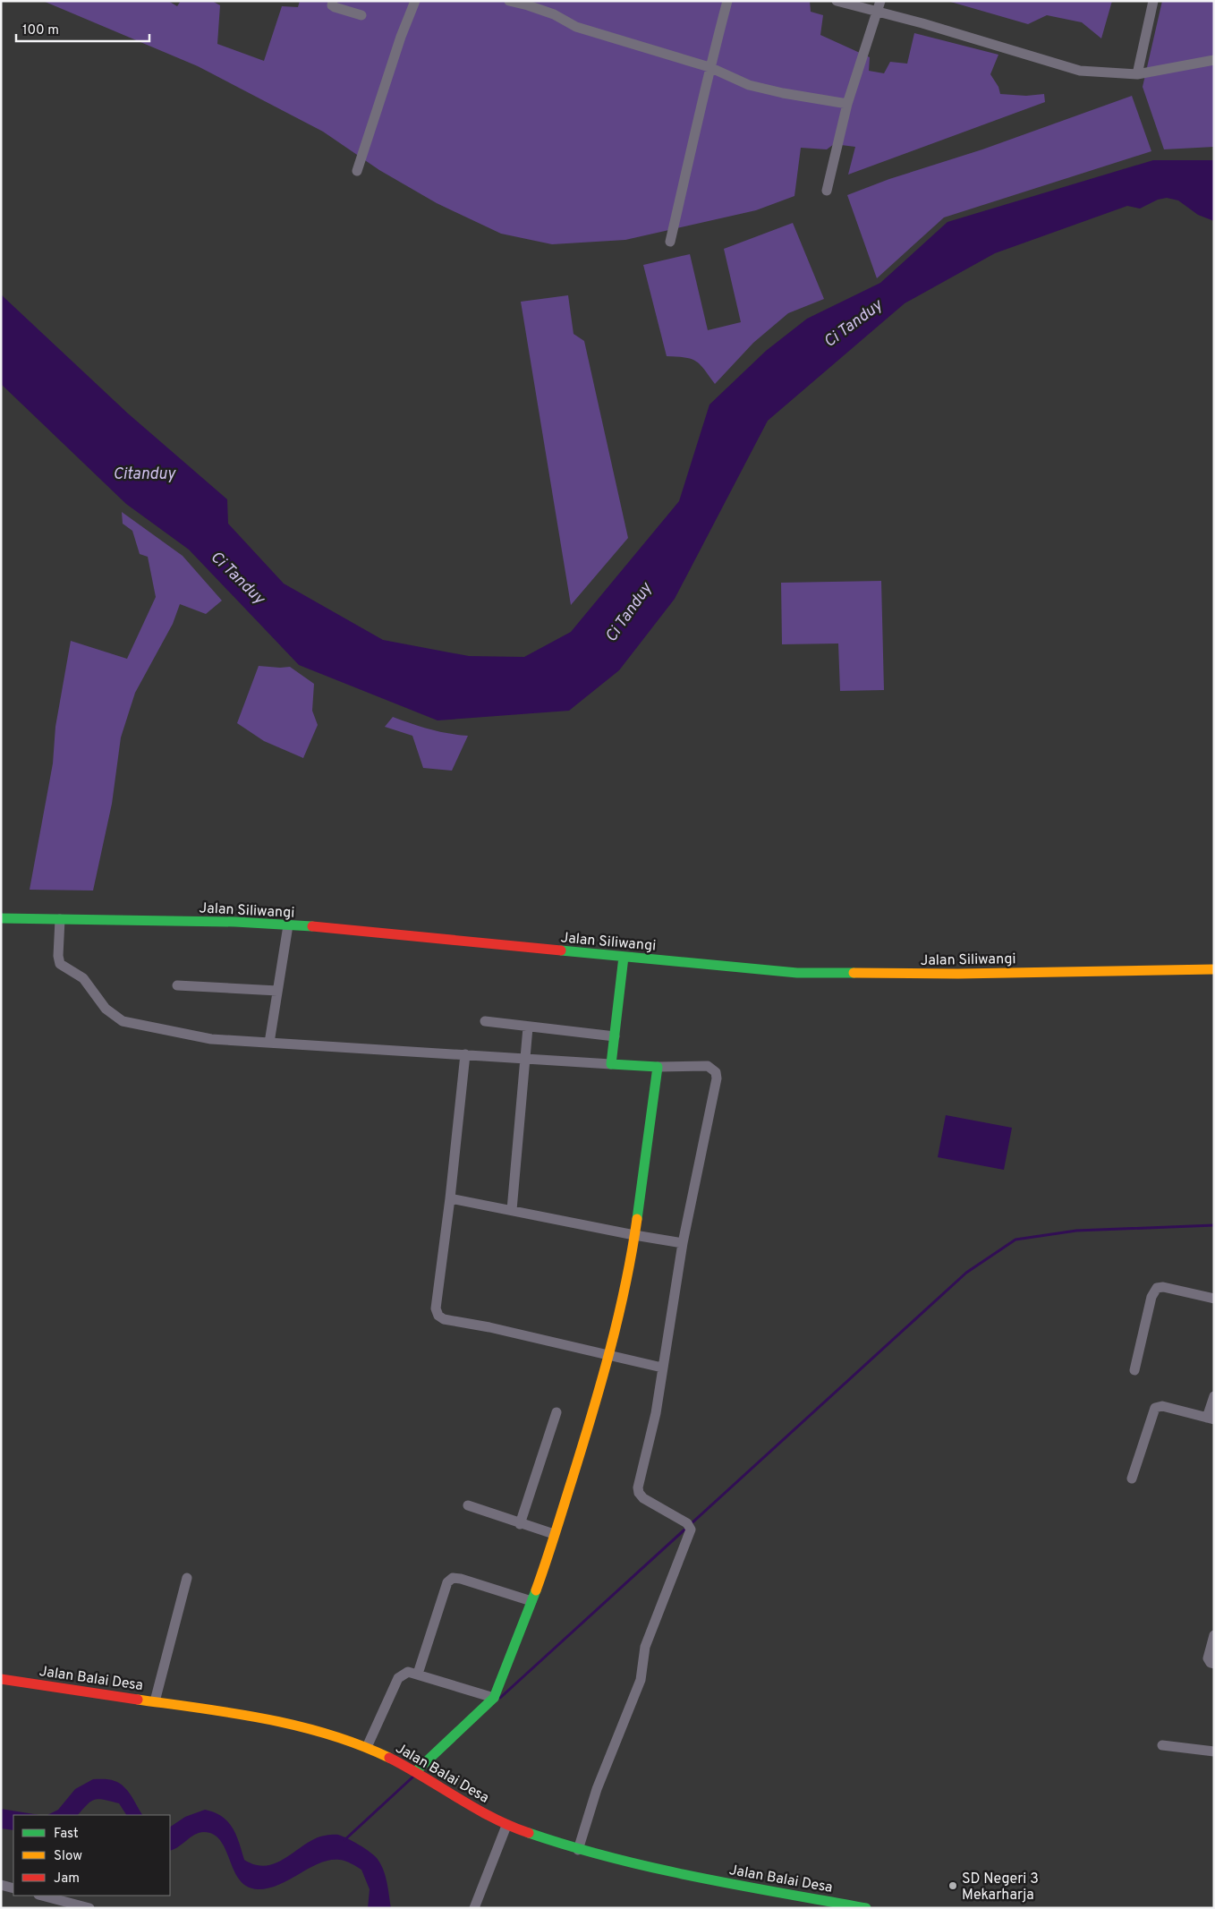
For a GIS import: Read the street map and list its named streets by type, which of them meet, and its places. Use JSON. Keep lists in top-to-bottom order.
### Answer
{
  "streets": {
    "main road": ["Jalan Siliwangi", "Jalan Balai Desa"]
  },
  "water": ["Ci Tanduy", "Citanduy"],
  "places": ["SD Negeri 3 Mekarharja"],
  "legend": ["Fast", "Slow", "Jam"],
  "scale_bar": "100 m"
}
